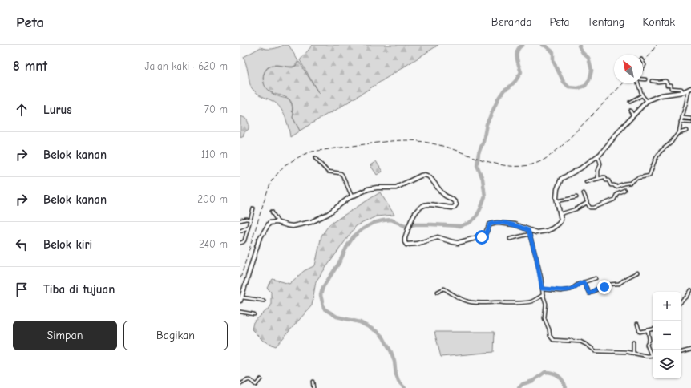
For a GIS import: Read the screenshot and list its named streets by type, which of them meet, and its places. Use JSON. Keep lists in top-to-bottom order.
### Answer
{
  "north": "top left",
  "page": {
    "header": "Peta",
    "nav": [
      "Beranda",
      "Peta",
      "Tentang",
      "Kontak"
    ],
    "heading": ["8 mnt", "Jalan kaki · 620 m"],
    "list": [
      ["Lurus", "70 m"],
      ["Belok kanan", "110 m"],
      ["Belok kanan", "200 m"],
      ["Belok kiri", "240 m"],
      "Tiba di tujuan"
    ],
    "map_buttons": ["+", "−"],
    "buttons": ["Simpan", "Bagikan"]
  }
}
